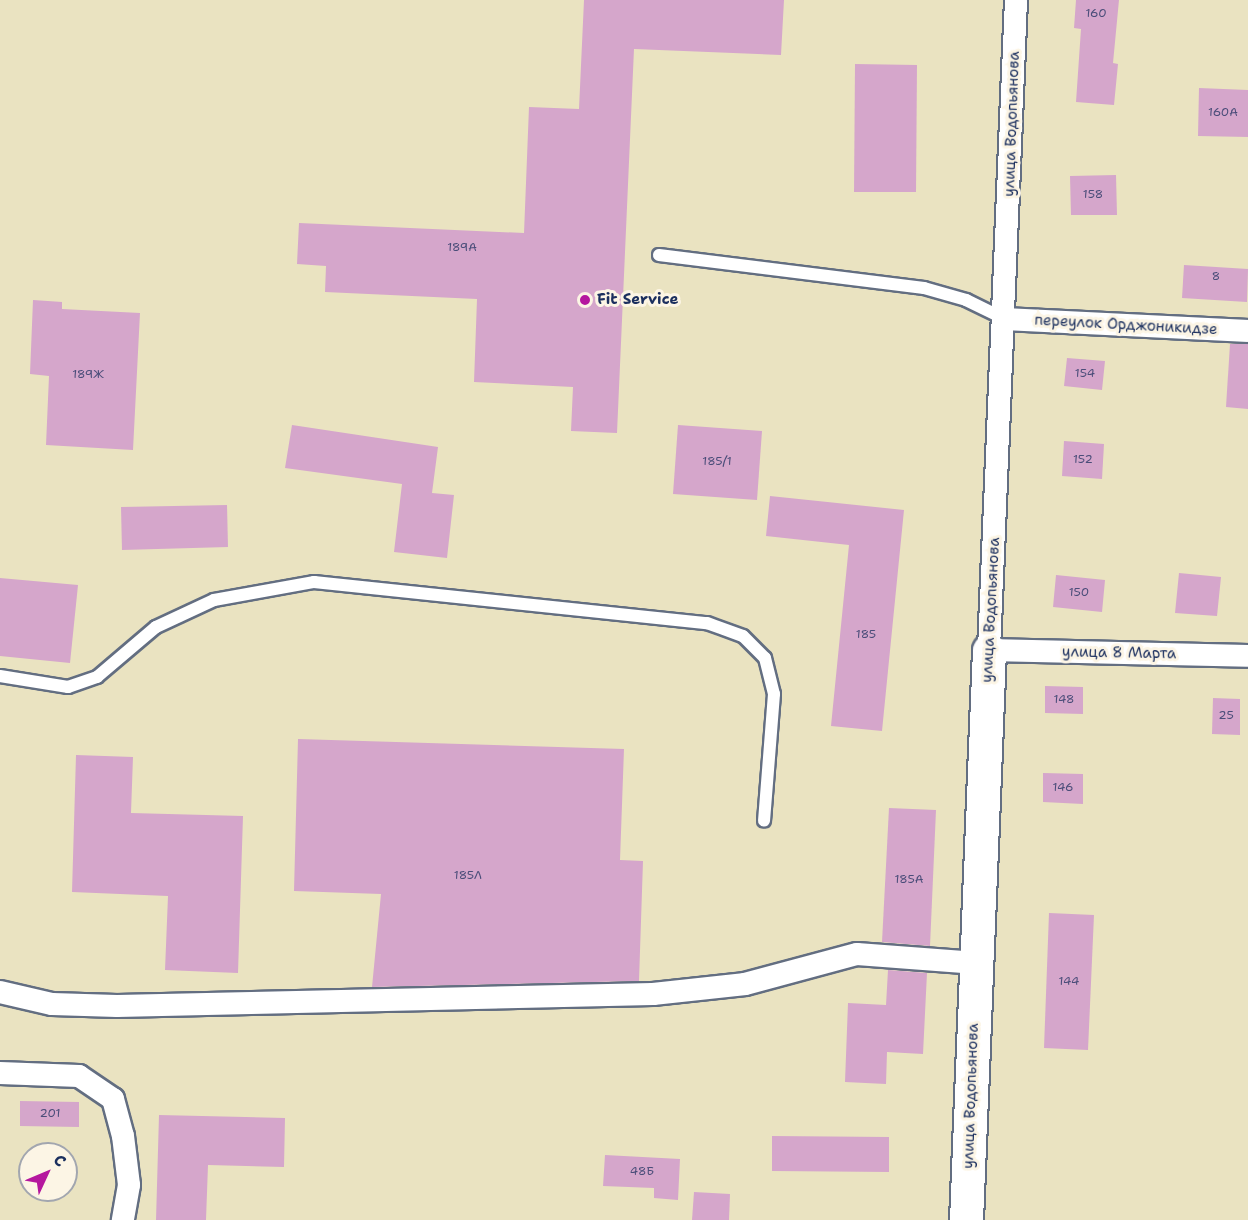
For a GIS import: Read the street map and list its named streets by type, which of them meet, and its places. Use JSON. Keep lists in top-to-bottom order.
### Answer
{
  "streets": {
    "street": ["улица Водопьянова", "переулок Орджоникидзе", "улица 8 Марта"]
  },
  "crossings": [
    ["улица Водопьянова", "переулок Орджоникидзе"],
    ["улица Водопьянова", "улица 8 Марта"]
  ],
  "places": ["Fit Service"],
  "house_numbers": [
    "160",
    "160А",
    "158",
    "189А",
    "8",
    "154",
    "189Ж",
    "152",
    "185/1",
    "150",
    "185",
    "148",
    "25",
    "146",
    "185Л",
    "185А",
    "144",
    "201",
    "48Б"
  ],
  "north": "top right"
}
